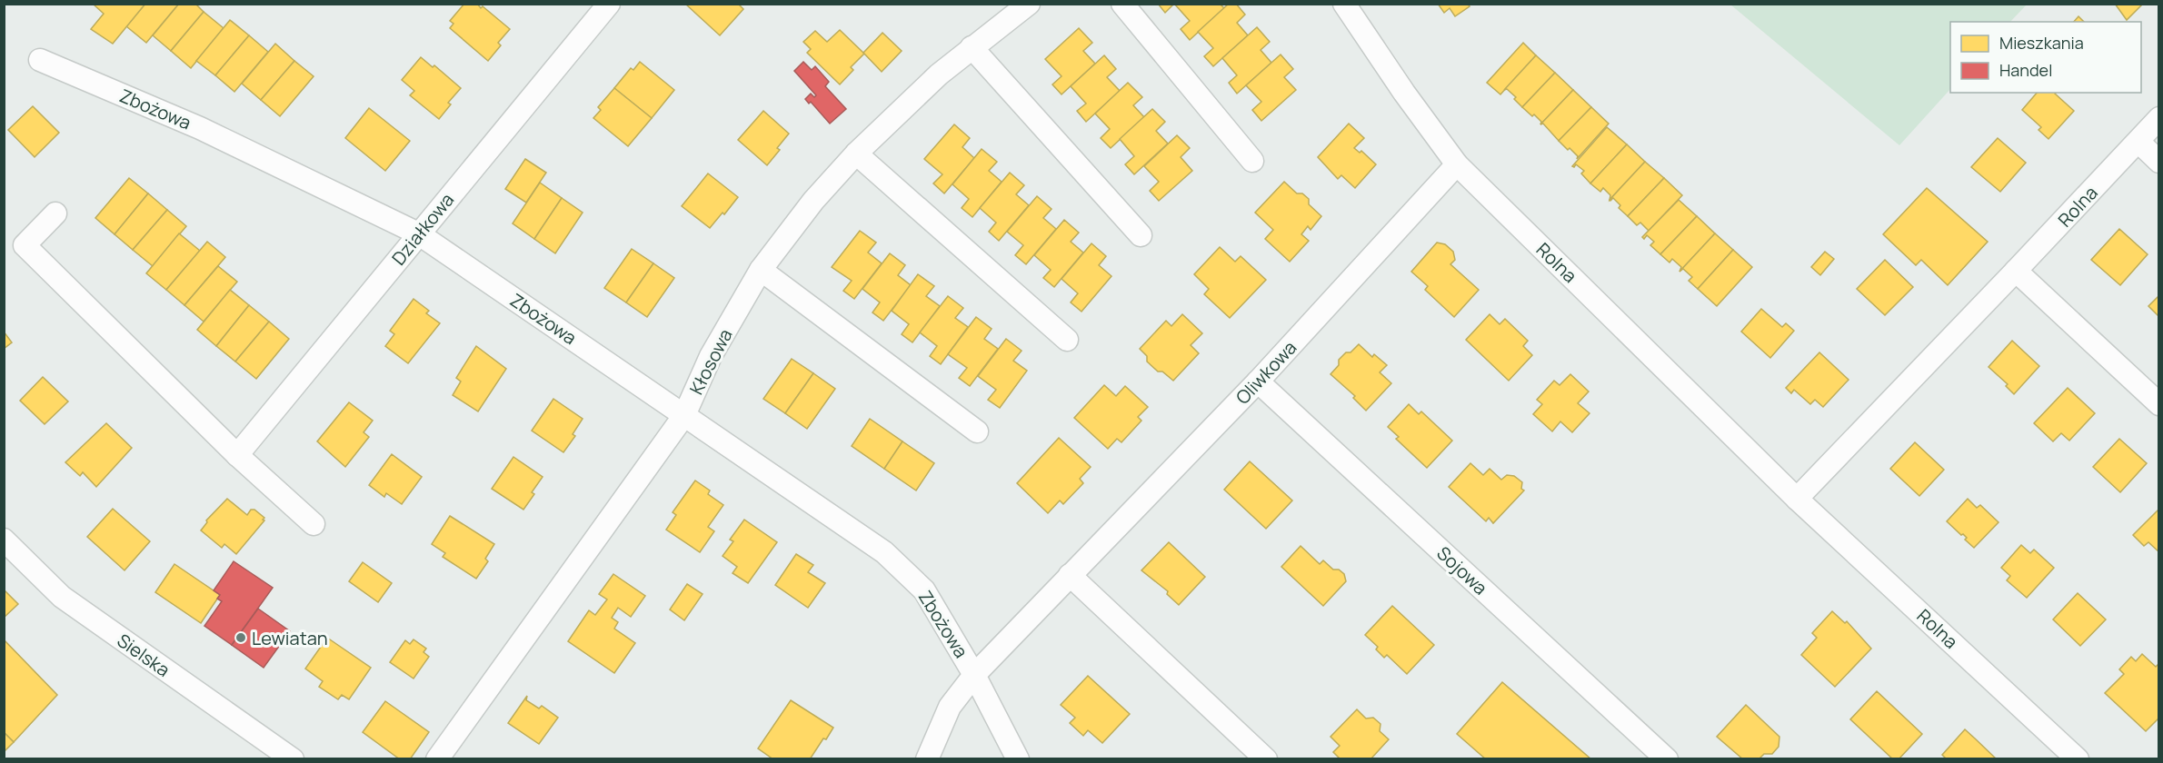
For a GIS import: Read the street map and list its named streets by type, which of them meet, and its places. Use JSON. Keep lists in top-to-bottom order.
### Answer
{
  "streets": {
    "street": [
      "Zbożowa",
      "Rolna",
      "Działkowa",
      "Kłosowa",
      "Oliwkowa",
      "Sojowa",
      "Sielska"
    ]
  },
  "crossings": [
    ["Zbożowa", "Działkowa"],
    ["Zbożowa", "Kłosowa"],
    ["Zbożowa", "Oliwkowa"],
    ["Rolna", "Oliwkowa"],
    ["Oliwkowa", "Sojowa"]
  ],
  "places": ["Lewiatan"],
  "legend": ["Mieszkania", "Handel"]
}
